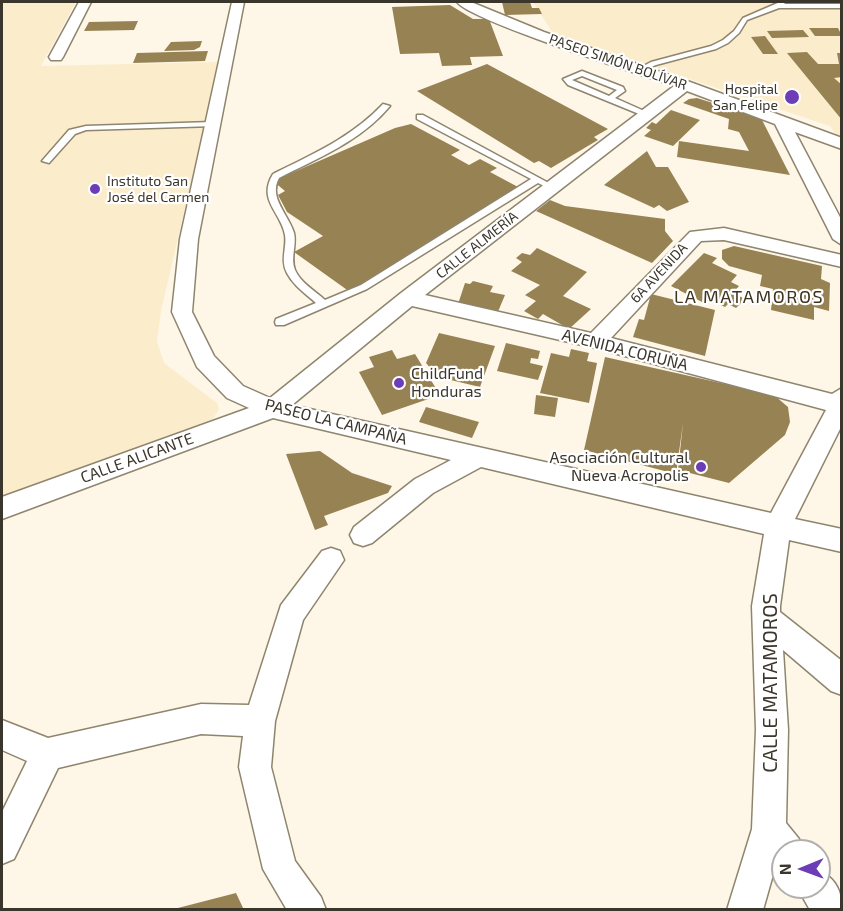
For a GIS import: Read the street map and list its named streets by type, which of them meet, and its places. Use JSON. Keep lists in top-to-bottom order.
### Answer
{
  "streets": {
    "street": [
      "PASEO SIMÓN BOLÍVAR",
      "CALLE ALMERÍA",
      "6A AVENIDA",
      "AVENIDA CORUÑA",
      "PASEO LA CAMPAÑA",
      "CALLE ALICANTE",
      "CALLE MATAMOROS"
    ]
  },
  "crossings": [
    ["PASEO SIMÓN BOLÍVAR", "CALLE ALMERÍA"],
    ["CALLE ALMERÍA", "AVENIDA CORUÑA"],
    ["CALLE ALMERÍA", "PASEO LA CAMPAÑA"],
    ["CALLE ALMERÍA", "CALLE ALICANTE"],
    ["6A AVENIDA", "AVENIDA CORUÑA"],
    ["AVENIDA CORUÑA", "CALLE MATAMOROS"],
    ["PASEO LA CAMPAÑA", "CALLE ALICANTE"],
    ["PASEO LA CAMPAÑA", "CALLE MATAMOROS"]
  ],
  "districts": ["LA MATAMOROS"],
  "places": [
    "Hospital San Felipe",
    "Instituto San José del Carmen",
    "ChildFund Honduras",
    "Asociación Cultural Nueva Acropolis"
  ],
  "north": "left"
}
